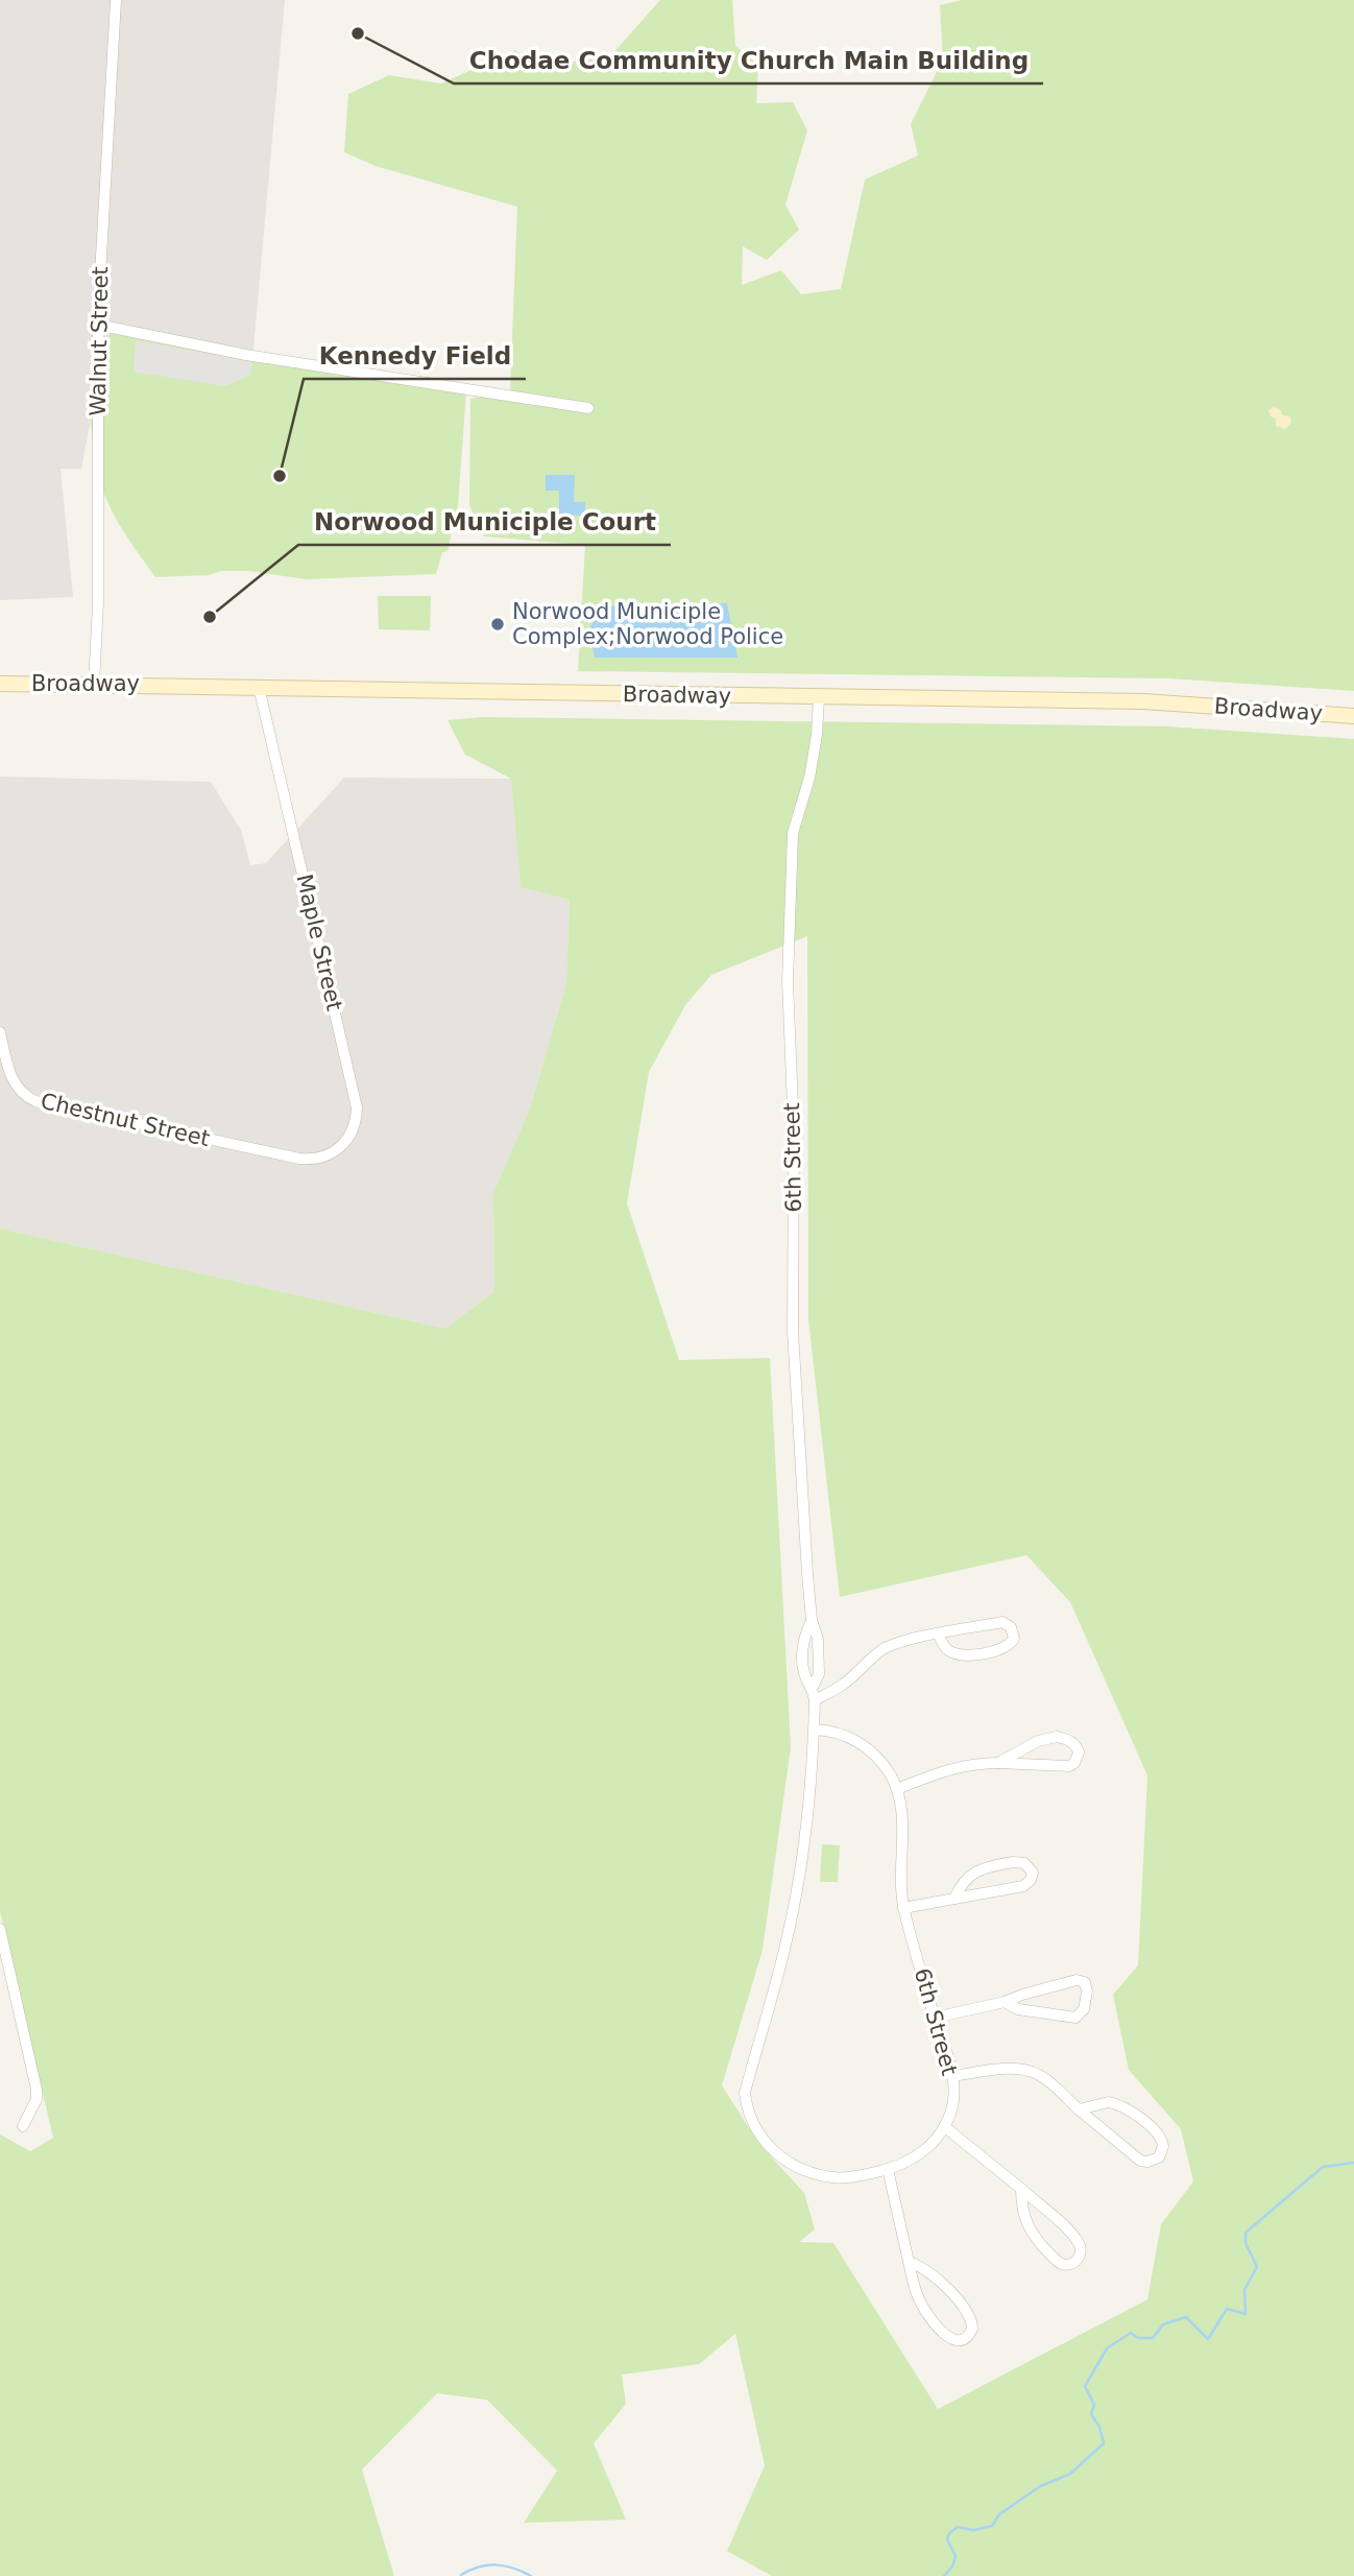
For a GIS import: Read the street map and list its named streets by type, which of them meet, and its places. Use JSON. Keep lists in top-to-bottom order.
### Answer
{
  "streets": {
    "street": [
      "Walnut Street",
      "Broadway",
      "Maple Street",
      "Chestnut Street",
      "6th Street"
    ]
  },
  "crossings": [
    ["Walnut Street", "Broadway"],
    ["Broadway", "Maple Street"],
    ["Broadway", "6th Street"],
    ["Maple Street", "Chestnut Street"]
  ],
  "places": [
    "Chodae Community Church Main Building",
    "Kennedy Field",
    "Norwood Municiple Court",
    "Norwood Municiple Complex;Norwood Police"
  ]
}
